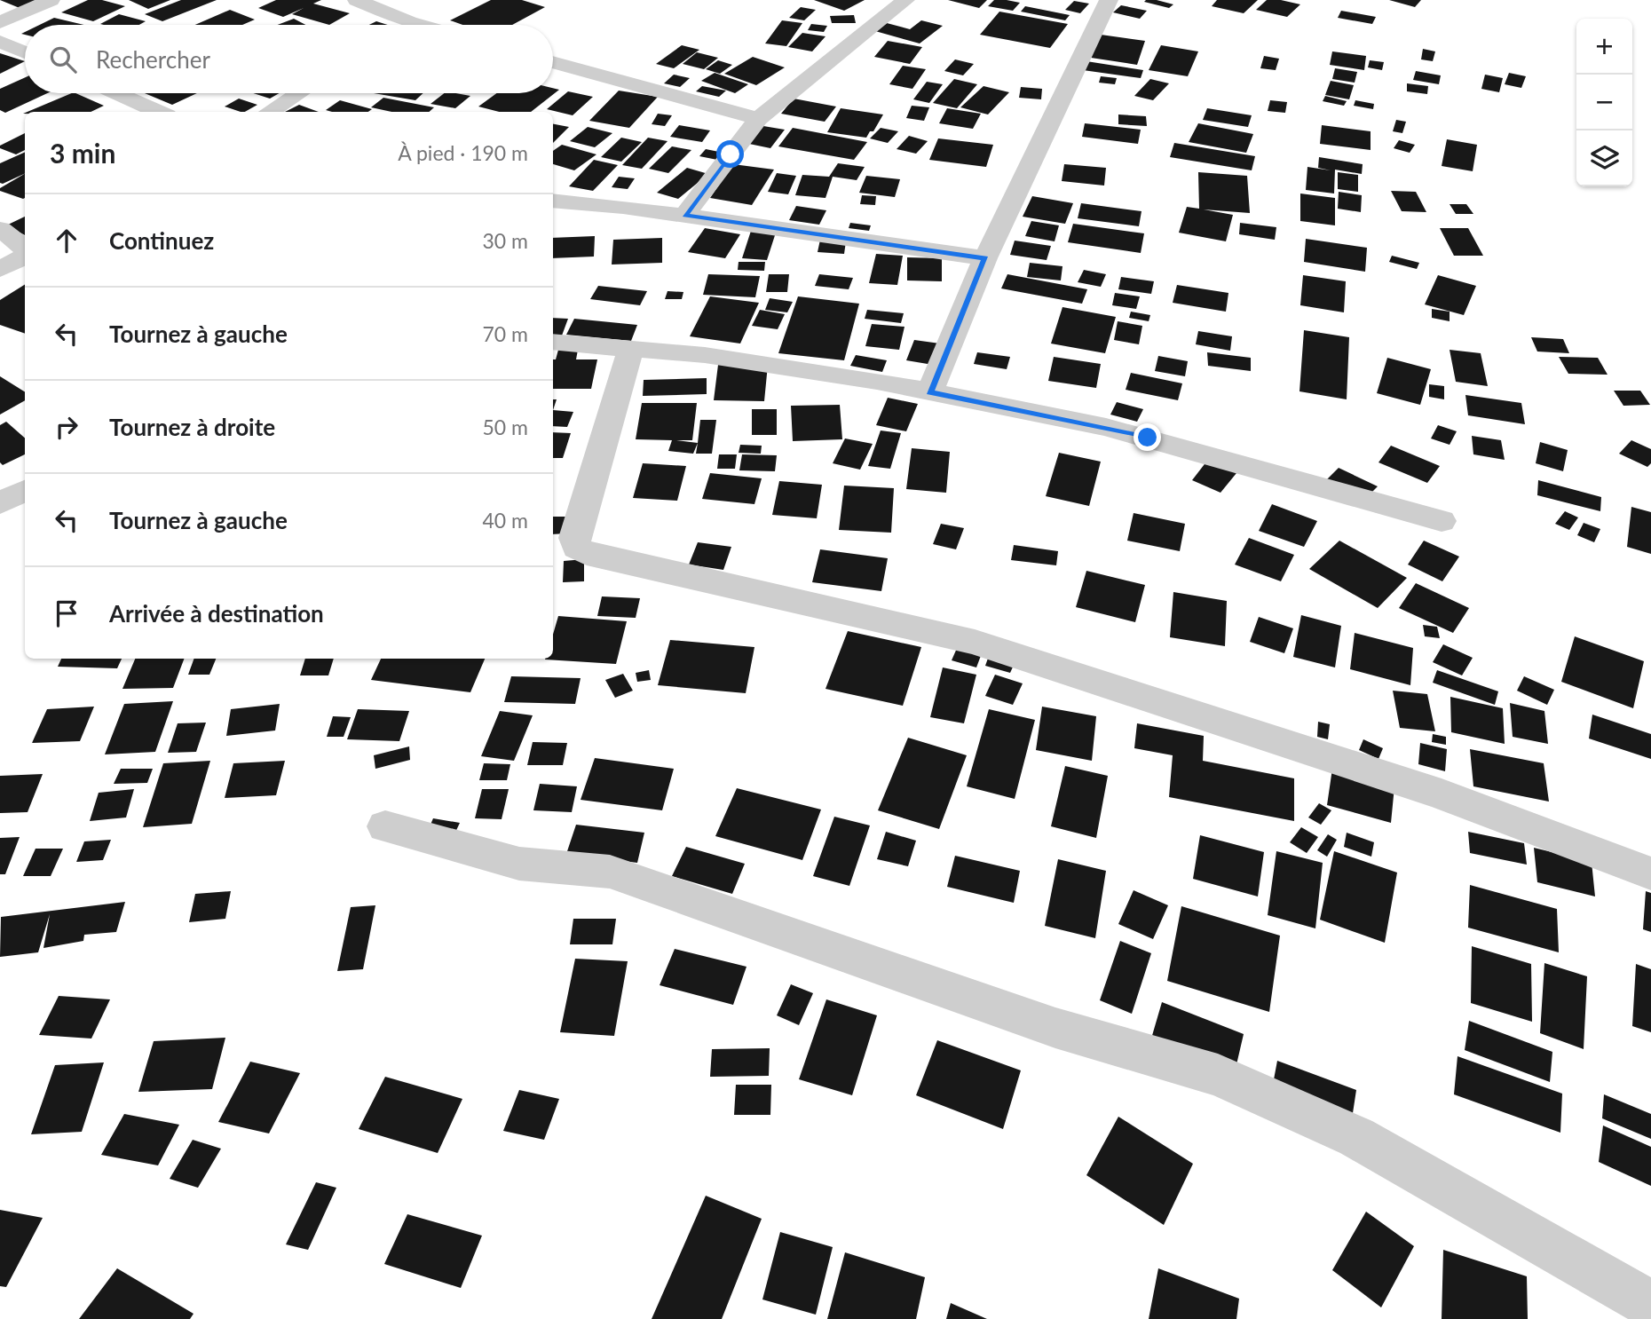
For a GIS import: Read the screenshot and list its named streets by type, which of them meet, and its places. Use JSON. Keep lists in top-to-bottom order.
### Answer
{
  "page": {
    "map_buttons": ["+", "−"],
    "search": "Rechercher",
    "heading": ["3 min", "À pied · 190 m"],
    "list": [
      ["Continuez", "30 m"],
      ["Tournez à gauche", "70 m"],
      ["Tournez à droite", "50 m"],
      ["Tournez à gauche", "40 m"],
      "Arrivée à destination"
    ]
  }
}
